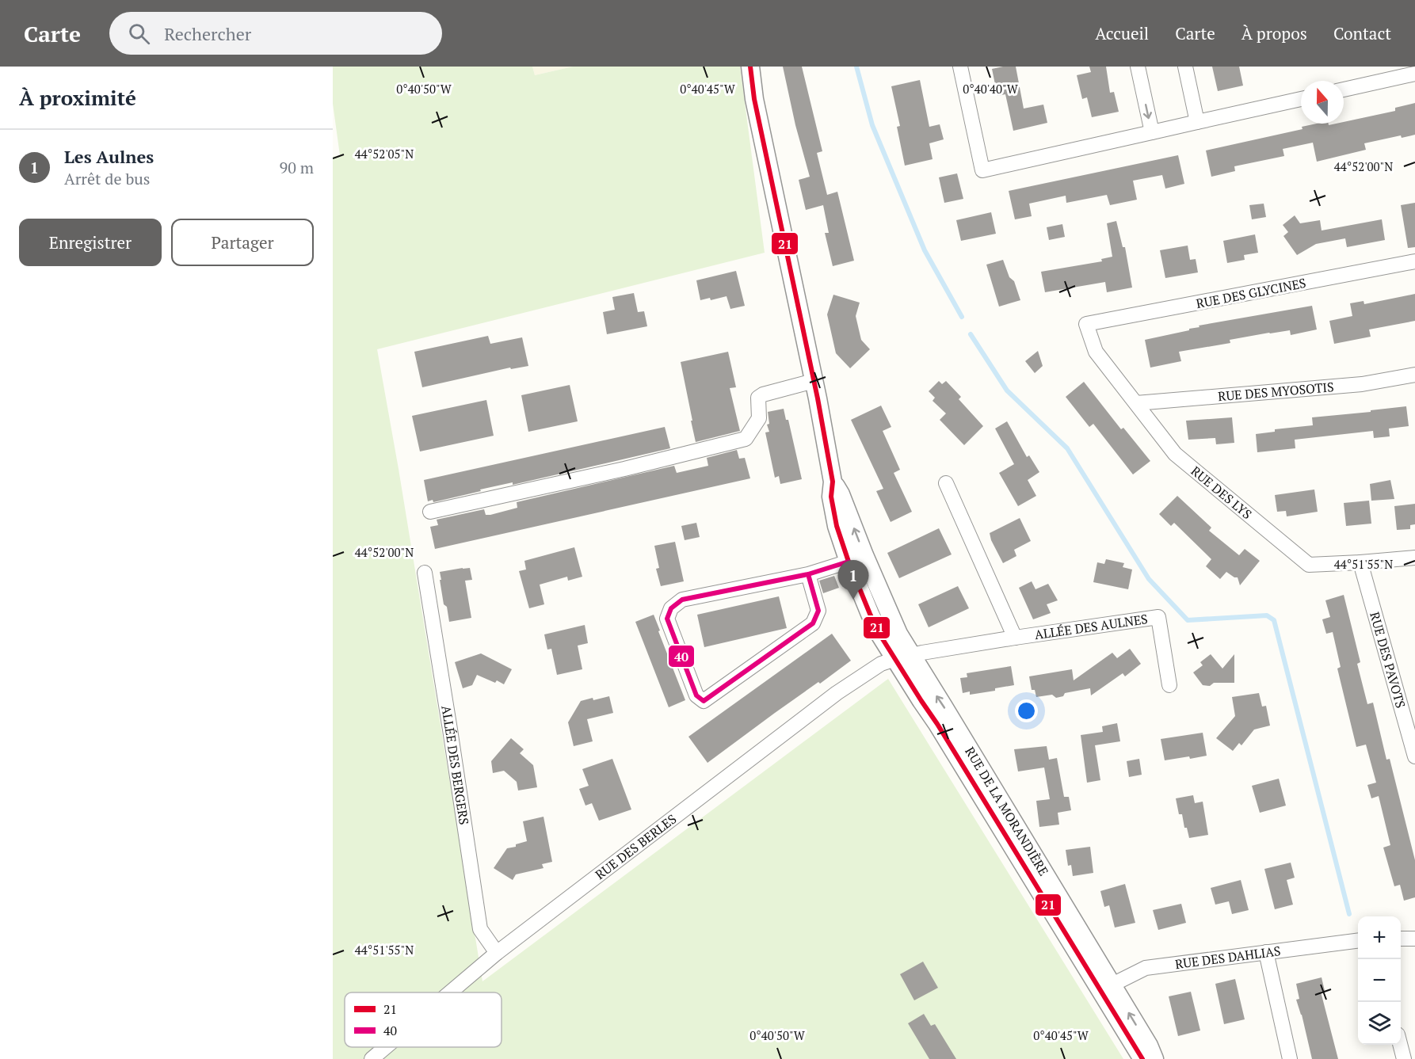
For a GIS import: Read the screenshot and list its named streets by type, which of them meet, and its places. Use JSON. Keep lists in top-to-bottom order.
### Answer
{
  "streets": {
    "street": [
      "RUE DES GLYCINES",
      "RUE DES MYOSOTIS",
      "RUE DES LYS",
      "ALLÉE DES AULNES",
      "RUE DES PAVOTS",
      "ALLÉE DES BERGERS",
      "RUE DE LA MORANDIÈRE",
      "RUE DES BERLES",
      "RUE DES DAHLIAS"
    ]
  },
  "crossings": [
    ["RUE DES GLYCINES", "RUE DES LYS"],
    ["RUE DES MYOSOTIS", "RUE DES LYS"],
    ["RUE DES LYS", "RUE DES PAVOTS"],
    ["ALLÉE DES AULNES", "RUE DE LA MORANDIÈRE"],
    ["ALLÉE DES AULNES", "RUE DES BERLES"],
    ["ALLÉE DES BERGERS", "RUE DES BERLES"],
    ["RUE DE LA MORANDIÈRE", "RUE DES BERLES"],
    ["RUE DE LA MORANDIÈRE", "RUE DES DAHLIAS"]
  ],
  "lines": ["transit line 21", "transit line 40"],
  "legend": ["21", "40"],
  "north": "top",
  "page": {
    "header": "Carte",
    "search": "Rechercher",
    "nav": [
      "Accueil",
      "Carte",
      "À propos",
      "Contact"
    ],
    "heading": "À proximité",
    "list": [
      {
        "mark": "1",
        "name": "Les Aulnes",
        "note": "Arrêt de bus",
        "value": "90 m"
      }
    ],
    "buttons": ["Enregistrer", "Partager"],
    "pins": "1",
    "map_buttons": ["+", "−"]
  },
  "coordinates": [
    "0°40'50\"W",
    "0°40'45\"W",
    "0°40'40\"W",
    "44°52'05\"N",
    "44°52'00\"N",
    "44°51'55\"N"
  ]
}
